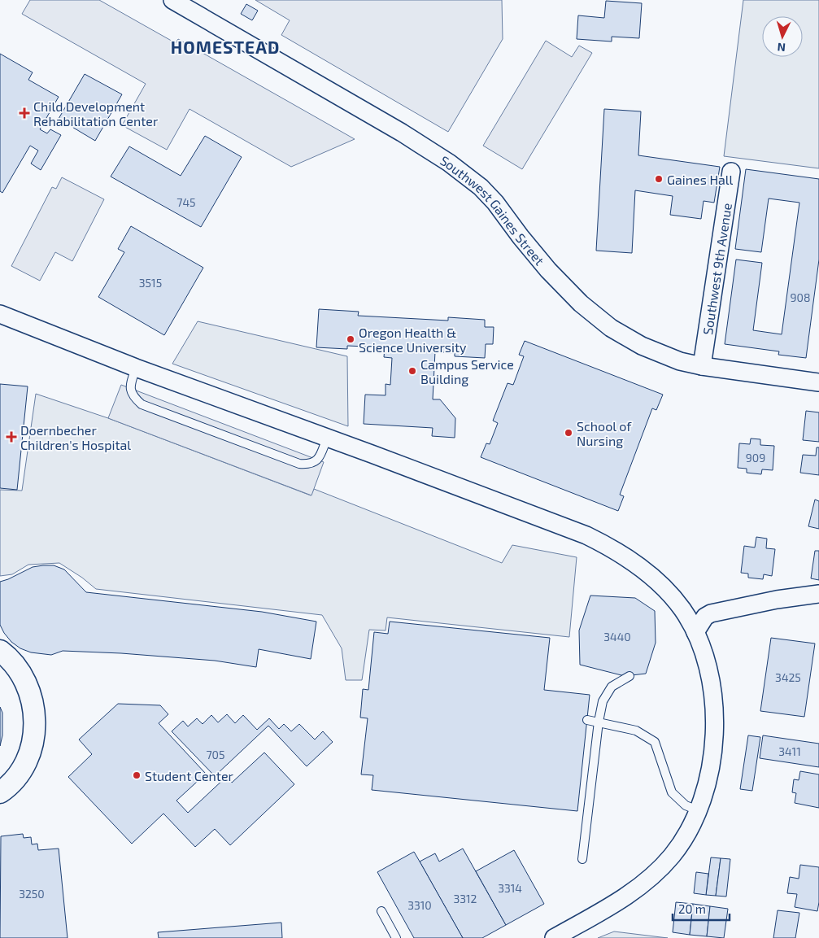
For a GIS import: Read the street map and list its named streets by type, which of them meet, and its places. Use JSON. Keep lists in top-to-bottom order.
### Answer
{
  "streets": {
    "street": ["Southwest Gaines Street", "Southwest 9th Avenue"]
  },
  "crossings": [
    ["Southwest Gaines Street", "Southwest 9th Avenue"]
  ],
  "districts": ["HOMESTEAD"],
  "places": {
    "health": ["Child Development Rehabilitation Center", "Doernbecher Children's Hospital"],
    "other": [
      "Gaines Hall",
      "Oregon Health & Science University",
      "Campus Service Building",
      "School of Nursing",
      "Student Center"
    ]
  },
  "house_numbers": [
    "745",
    "3515",
    "908",
    "909",
    "3440",
    "3425",
    "3411",
    "705",
    "3314",
    "3250",
    "3312",
    "3310"
  ],
  "scale_bar": "20 m",
  "north": "bottom"
}
